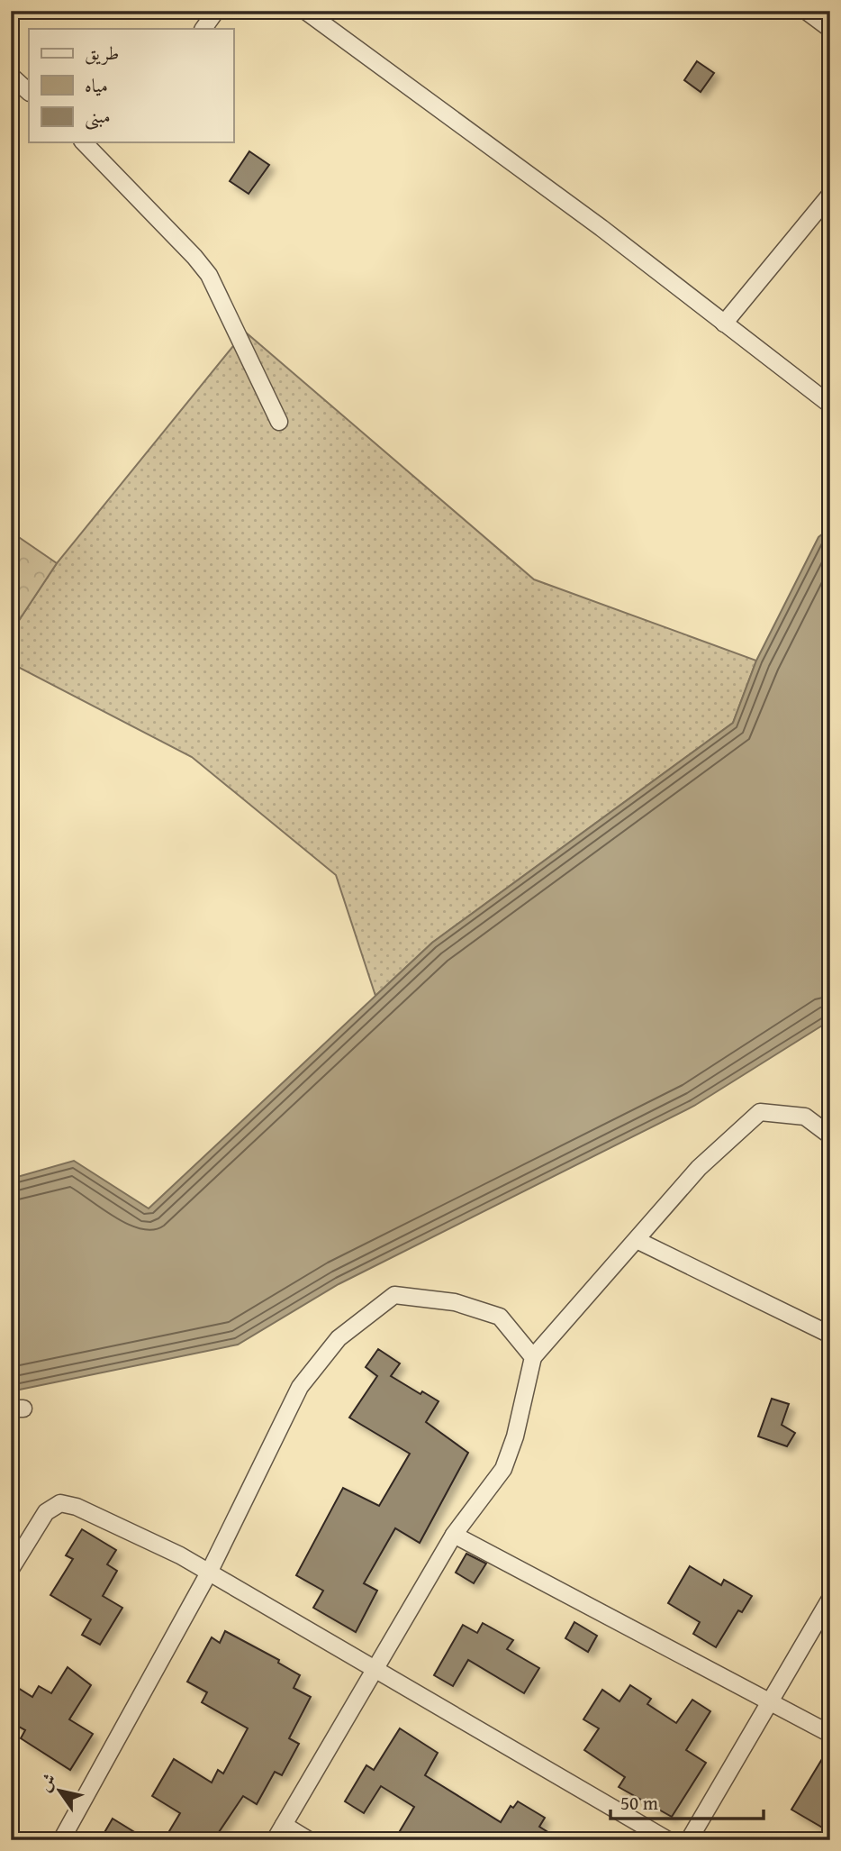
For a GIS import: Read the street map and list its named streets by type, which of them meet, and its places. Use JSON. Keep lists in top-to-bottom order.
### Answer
{
  "legend": ["طريق", "مياه", "مبنى"],
  "scale_bar": "50 m",
  "north": "top left"
}
